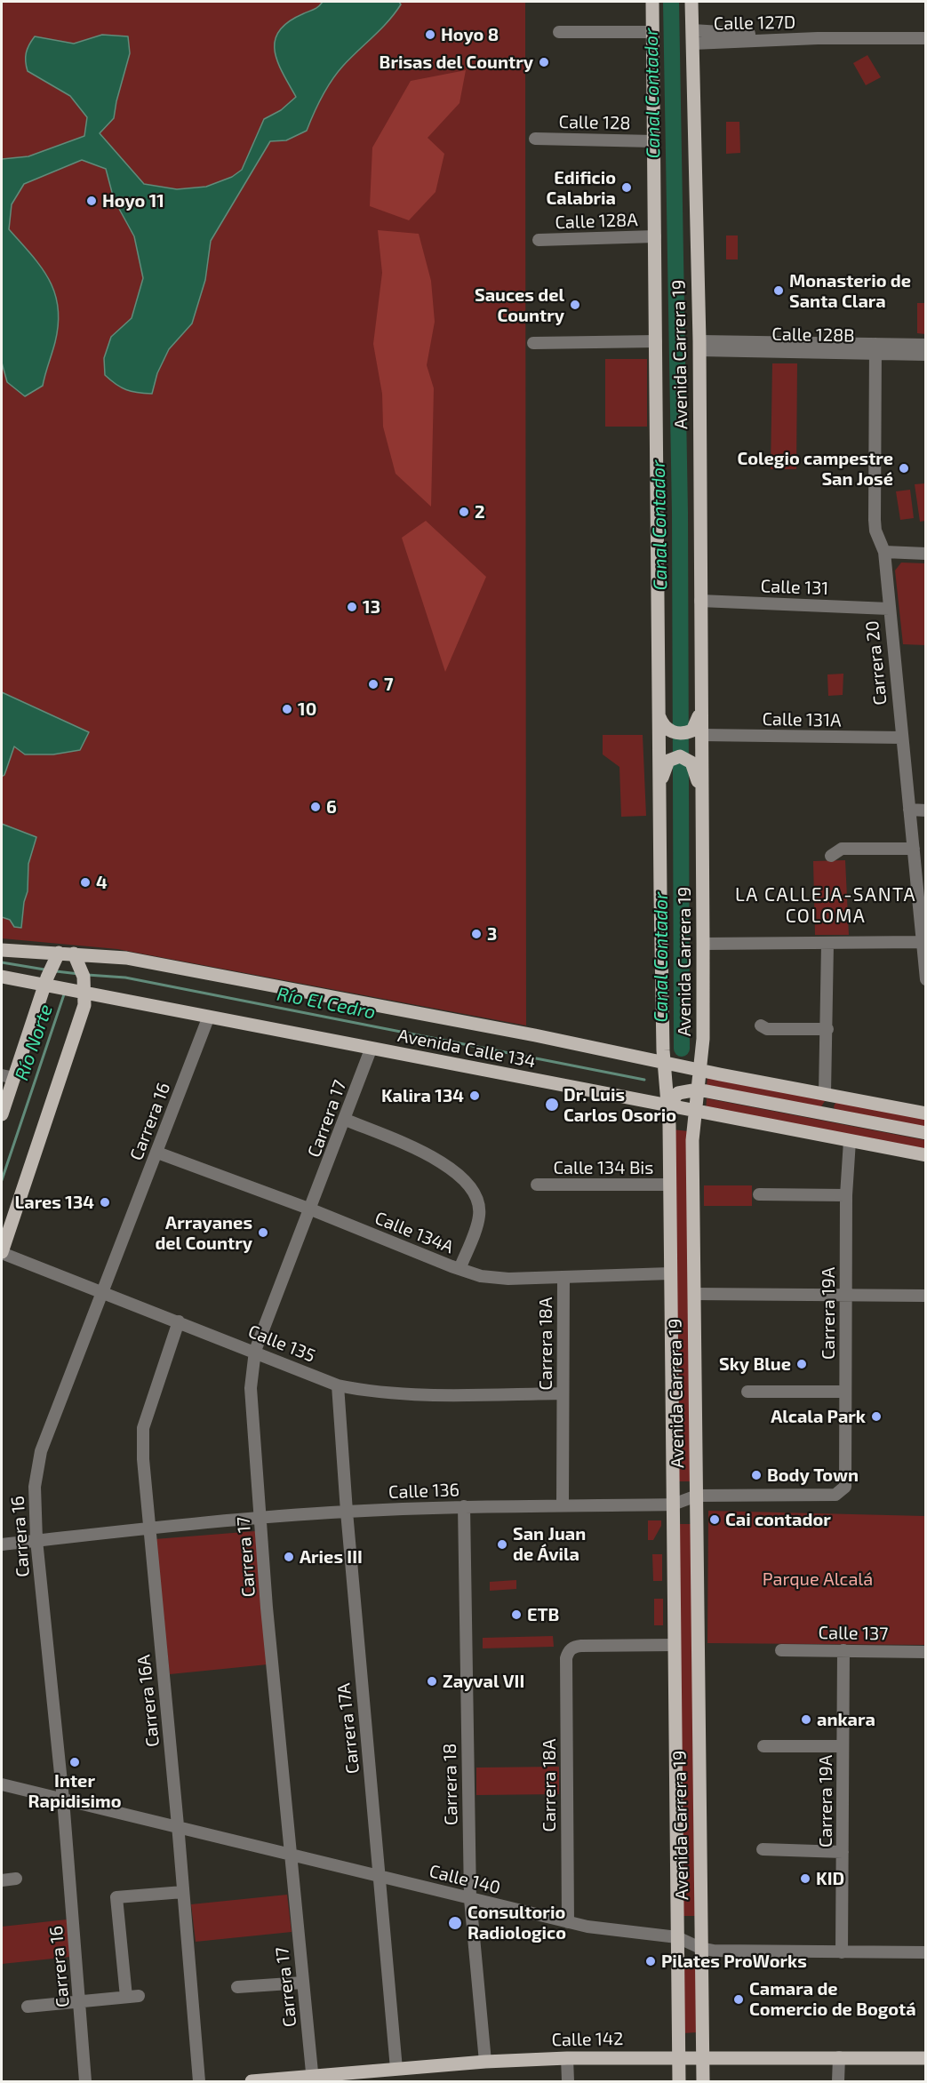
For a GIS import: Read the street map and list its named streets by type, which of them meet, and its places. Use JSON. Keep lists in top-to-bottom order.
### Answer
{
  "streets": {
    "main road": ["Avenida Carrera 19", "Avenida Calle 134", "Calle 142"],
    "street": [
      "Calle 127D",
      "Calle 128",
      "Calle 128A",
      "Calle 128B",
      "Calle 131",
      "Carrera 20",
      "Calle 131A",
      "Carrera 17",
      "Carrera 16",
      "Calle 134 Bis",
      "Calle 134A",
      "Carrera 19A",
      "Calle 135",
      "Carrera 18A",
      "Calle 136",
      "Calle 137",
      "Carrera 16A",
      "Carrera 17A",
      "Carrera 18",
      "Calle 140"
    ]
  },
  "crossings": [
    ["Calle 127D", "Avenida Carrera 19"],
    ["Calle 128", "Avenida Carrera 19"],
    ["Calle 128A", "Avenida Carrera 19"],
    ["Calle 128B", "Avenida Carrera 19"],
    ["Calle 128B", "Carrera 20"],
    ["Avenida Carrera 19", "Calle 131"],
    ["Avenida Carrera 19", "Calle 131A"],
    ["Avenida Carrera 19", "Avenida Calle 134"],
    ["Avenida Carrera 19", "Calle 134 Bis"],
    ["Avenida Carrera 19", "Calle 134A"],
    ["Avenida Carrera 19", "Carrera 18A"],
    ["Avenida Carrera 19", "Calle 136"],
    ["Avenida Carrera 19", "Calle 140"],
    ["Avenida Carrera 19", "Calle 142"],
    ["Calle 131", "Carrera 20"],
    ["Carrera 20", "Calle 131A"],
    ["Avenida Calle 134", "Carrera 17"],
    ["Avenida Calle 134", "Carrera 16"],
    ["Avenida Calle 134", "Carrera 19A"],
    ["Carrera 17", "Calle 134A"],
    ["Carrera 17", "Calle 135"],
    ["Carrera 17", "Calle 136"],
    ["Carrera 17", "Calle 140"],
    ["Carrera 17", "Calle 142"],
    ["Carrera 16", "Calle 134A"],
    ["Carrera 16", "Calle 135"],
    ["Carrera 16", "Calle 136"],
    ["Carrera 16", "Calle 140"],
    ["Calle 134A", "Carrera 18A"],
    ["Carrera 19A", "Calle 136"],
    ["Carrera 19A", "Calle 137"],
    ["Carrera 19A", "Calle 140"],
    ["Calle 135", "Carrera 18A"],
    ["Calle 135", "Carrera 16A"],
    ["Calle 135", "Carrera 17A"],
    ["Carrera 18A", "Calle 136"],
    ["Carrera 18A", "Calle 140"],
    ["Calle 136", "Carrera 16A"],
    ["Calle 136", "Carrera 17A"],
    ["Calle 136", "Carrera 18"],
    ["Carrera 16A", "Calle 140"],
    ["Carrera 17A", "Calle 140"],
    ["Carrera 17A", "Calle 142"],
    ["Carrera 18", "Calle 140"],
    ["Carrera 18", "Calle 142"]
  ],
  "districts": ["LA CALLEJA-SANTA COLOMA"],
  "water": ["Canal Contador", "Río El Cedro", "Río Norte"],
  "parks": ["Parque Alcalá"],
  "places": [
    "Hoyo 8",
    "Brisas del Country",
    "Edificio Calabria",
    "Hoyo 11",
    "Monasterio de Santa Clara",
    "Sauces del Country",
    "Colegio campestre San José",
    "2",
    "13",
    "7",
    "10",
    "6",
    "4",
    "3",
    "Kalira 134",
    "Dr. Luis Carlos Osorio",
    "Lares 134",
    "Arrayanes del Country",
    "Sky Blue",
    "Alcala Park",
    "Body Town",
    "Cai contador",
    "San Juan de Ávila",
    "Aries III",
    "ETB",
    "Zayval VII",
    "ankara",
    "Inter Rapidisimo",
    "KID",
    "Consultorio Radiologico",
    "Pilates ProWorks",
    "Camara de Comercio de Bogotá"
  ]
}
